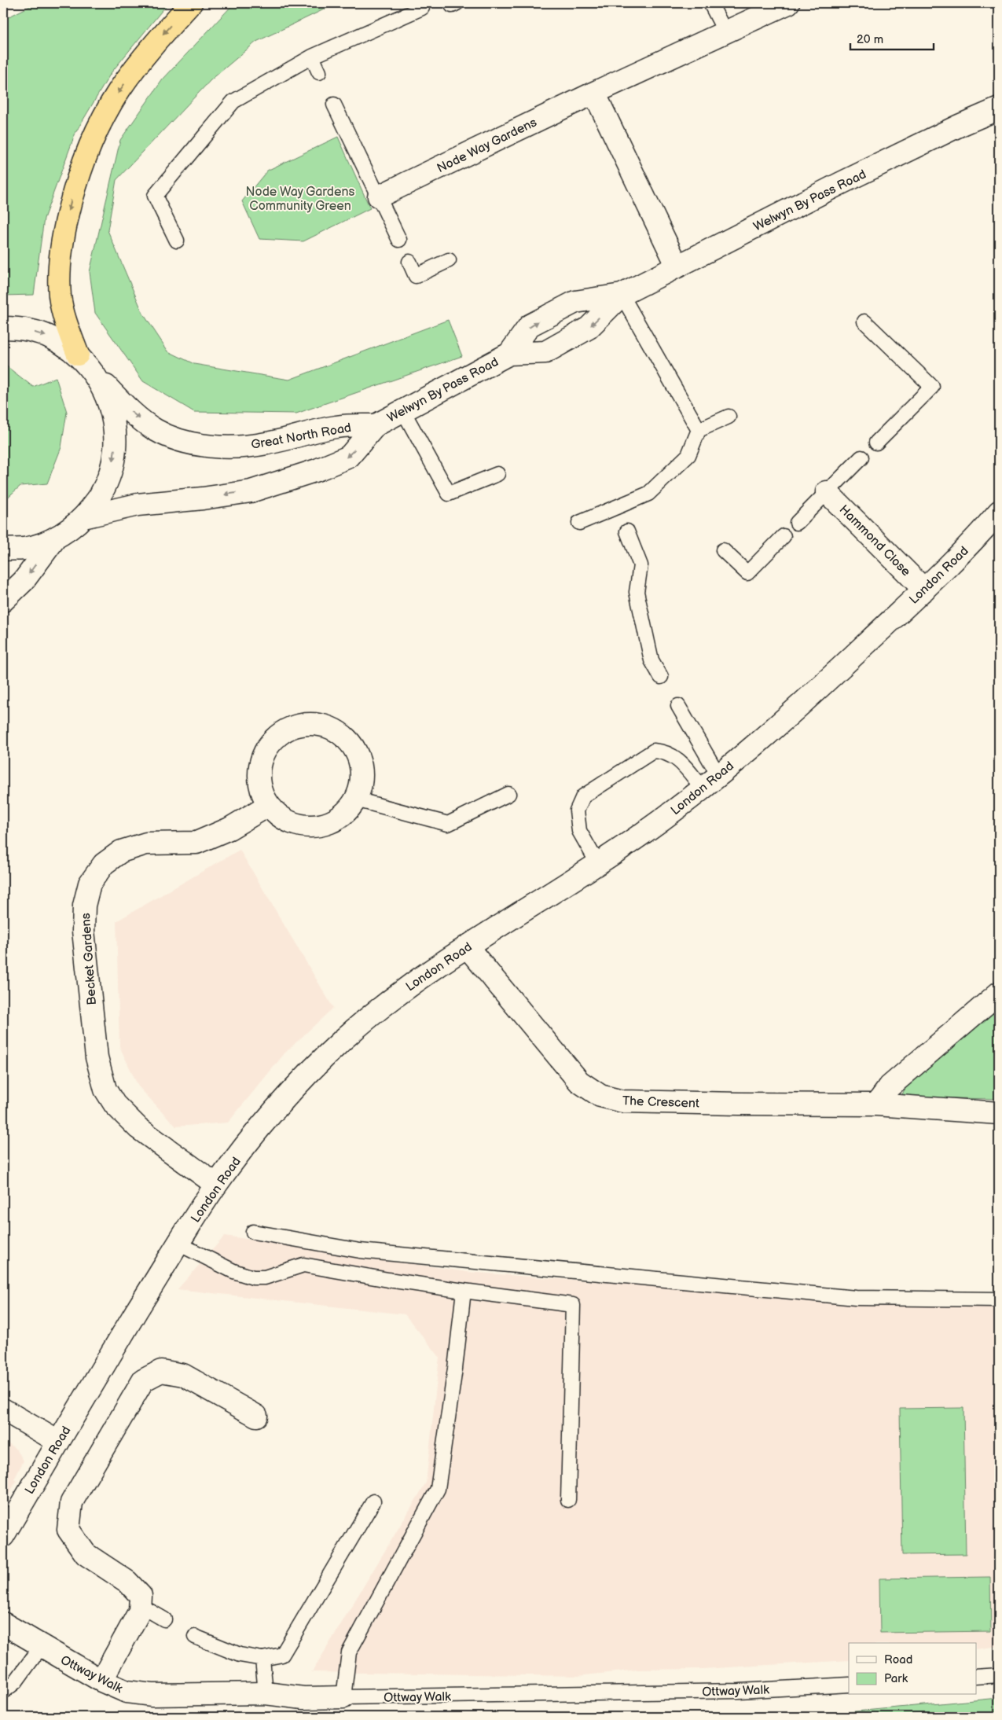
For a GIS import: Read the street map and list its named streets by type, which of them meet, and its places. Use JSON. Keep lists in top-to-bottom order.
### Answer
{
  "streets": {
    "street": [
      "Node Way Gardens",
      "Welwyn By Pass Road",
      "Great North Road",
      "Hammond Close",
      "London Road",
      "Becket Gardens",
      "The Crescent",
      "Ottway Walk"
    ]
  },
  "crossings": [
    ["Welwyn By Pass Road", "Great North Road"],
    ["Hammond Close", "London Road"],
    ["London Road", "Becket Gardens"],
    ["London Road", "The Crescent"]
  ],
  "parks": ["Node Way Gardens Community Green"],
  "legend": ["Road", "Park"],
  "scale_bar": "20 m"
}
